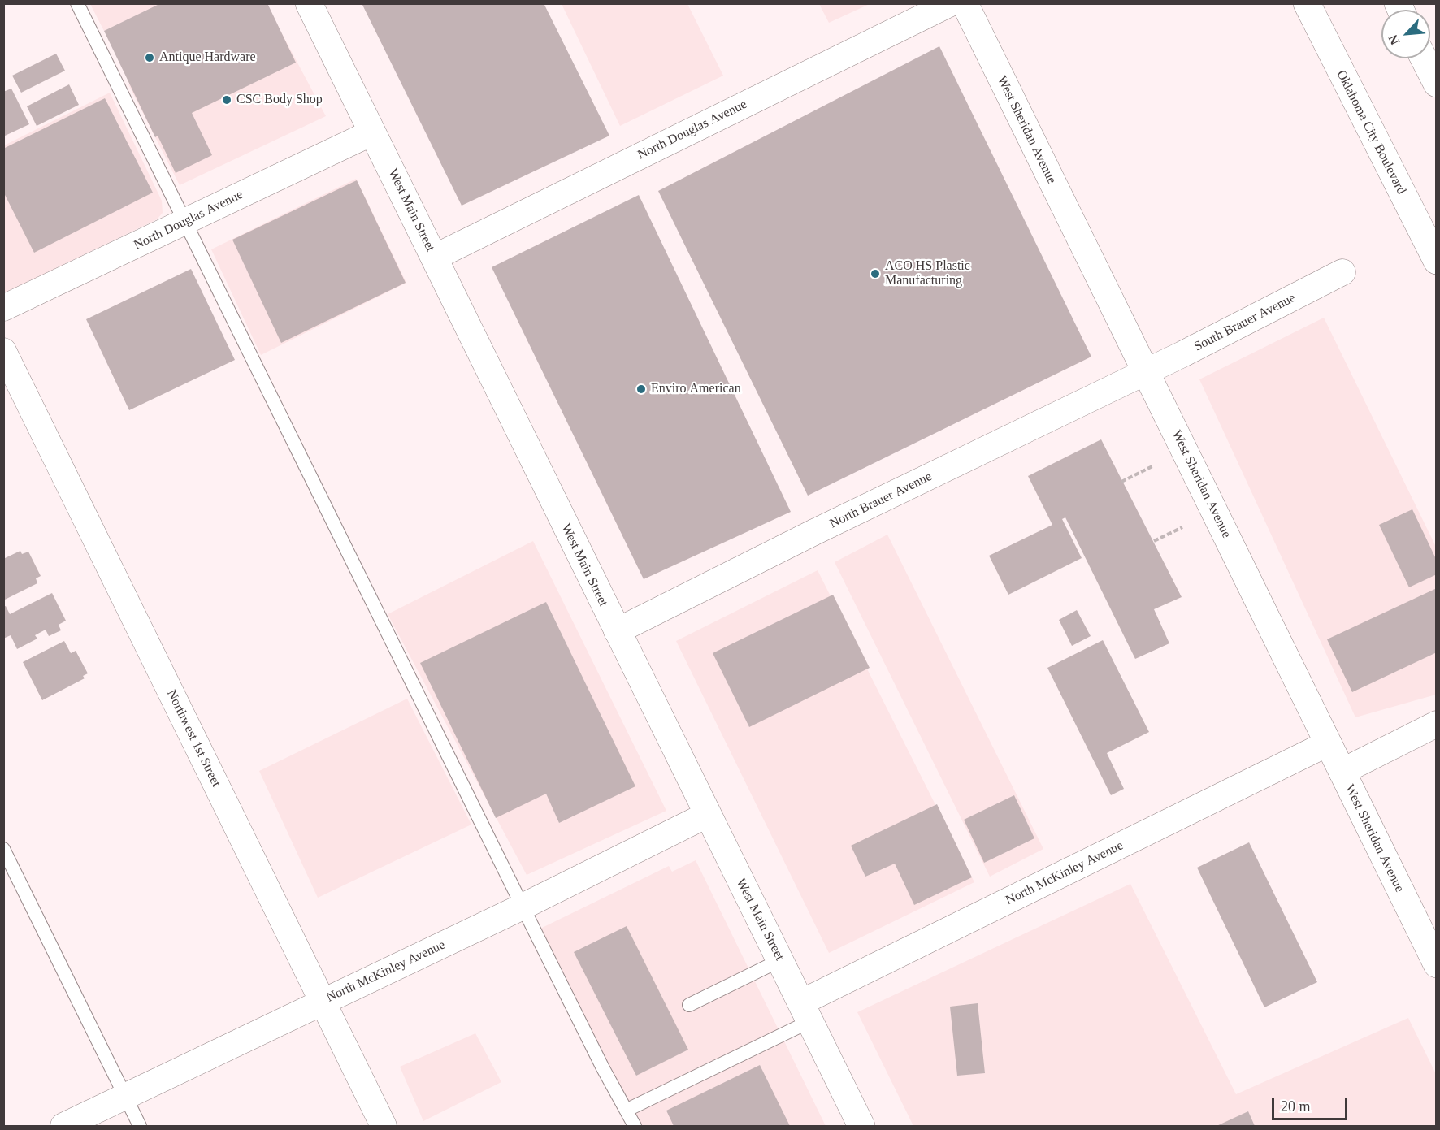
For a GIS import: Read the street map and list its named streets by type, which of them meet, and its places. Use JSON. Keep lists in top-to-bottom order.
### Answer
{
  "streets": {
    "main road": ["West Sheridan Avenue", "Oklahoma City Boulevard", "West Main Street"],
    "street": [
      "North Douglas Avenue",
      "South Brauer Avenue",
      "North Brauer Avenue",
      "Northwest 1st Street",
      "North McKinley Avenue"
    ]
  },
  "crossings": [
    ["North Douglas Avenue", "West Main Street"],
    ["West Sheridan Avenue", "South Brauer Avenue"],
    ["West Sheridan Avenue", "North Brauer Avenue"],
    ["West Sheridan Avenue", "North McKinley Avenue"],
    ["West Main Street", "North Brauer Avenue"],
    ["West Main Street", "North McKinley Avenue"],
    ["South Brauer Avenue", "North Brauer Avenue"],
    ["Northwest 1st Street", "North McKinley Avenue"]
  ],
  "places": [
    "Antique Hardware",
    "CSC Body Shop",
    "ACO HS Plastic Manufacturing",
    "Enviro American"
  ],
  "scale_bar": "20 m",
  "north": "bottom left"
}
